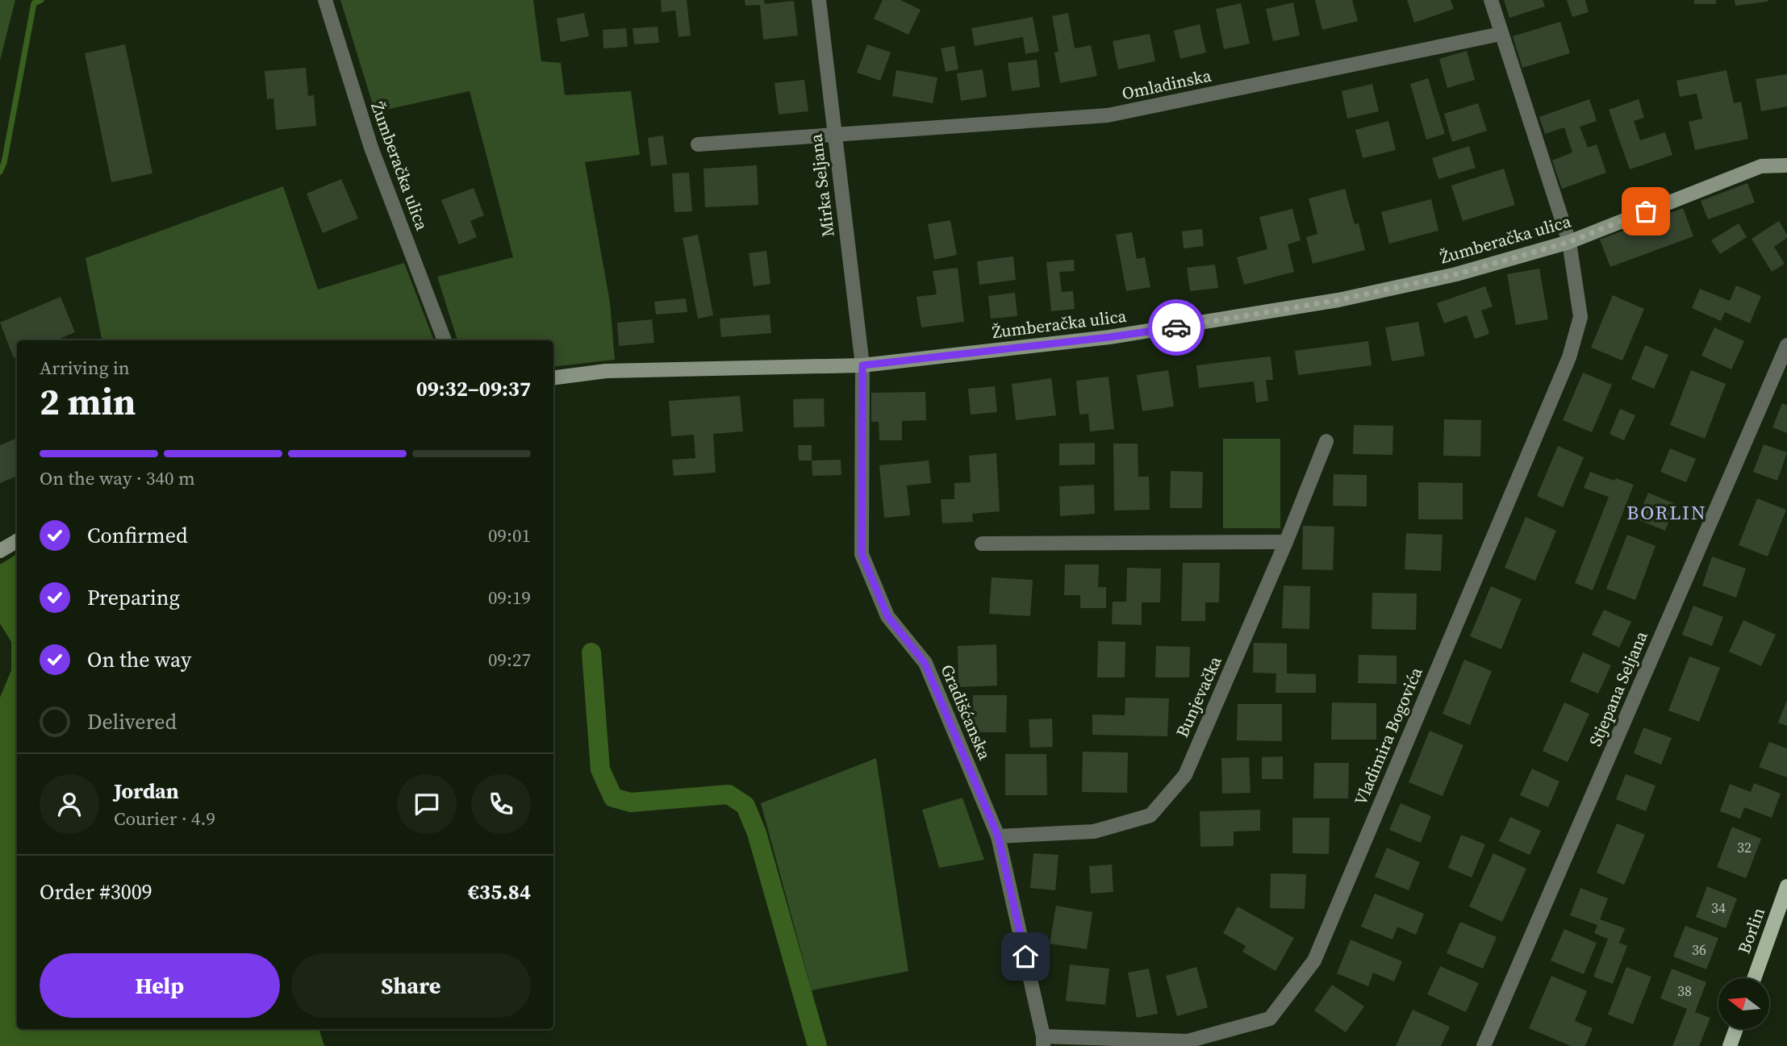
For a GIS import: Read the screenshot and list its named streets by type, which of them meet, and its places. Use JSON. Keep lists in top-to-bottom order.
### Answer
{
  "streets": {
    "main road": ["Žumberačka ulica", "Borlin"],
    "street": [
      "Omladinska",
      "Mirka Seljana",
      "Stjepana Seljana",
      "Bunjevačka",
      "Gradišćanska",
      "Vladimira Bogovića"
    ]
  },
  "crossings": [
    ["Omladinska", "Mirka Seljana"],
    ["Omladinska", "Vladimira Bogovića"],
    ["Žumberačka ulica", "Mirka Seljana"],
    ["Žumberačka ulica", "Gradišćanska"],
    ["Žumberačka ulica", "Vladimira Bogovića"],
    ["Mirka Seljana", "Gradišćanska"],
    ["Bunjevačka", "Gradišćanska"],
    ["Gradišćanska", "Vladimira Bogovića"]
  ],
  "districts": ["BORLIN"],
  "house_numbers": [
    "32",
    "34",
    "36",
    "38"
  ],
  "north": "left",
  "page": {
    "heading": ["2 min", "Arriving in", "09:32–09:37"],
    "panel": [
      "Jordan",
      "Courier · 4.9",
      "Order #3009",
      "€35.84"
    ],
    "bar": "On the way · 340 m",
    "list": [
      ["Confirmed", "09:01"],
      ["Preparing", "09:19"],
      ["On the way", "09:27"],
      "Delivered"
    ],
    "buttons": ["Help", "Share"]
  }
}
